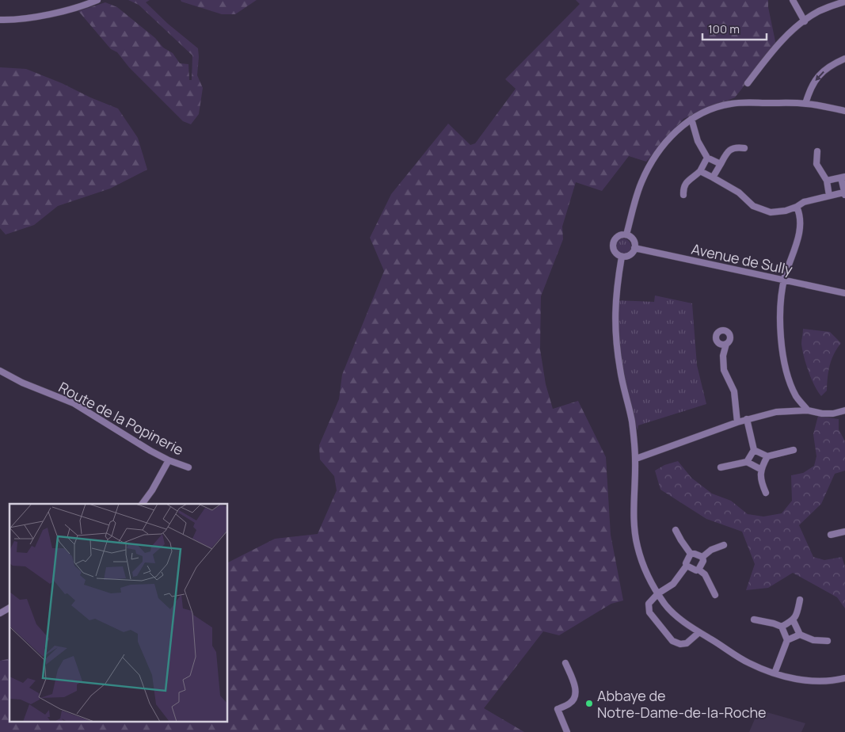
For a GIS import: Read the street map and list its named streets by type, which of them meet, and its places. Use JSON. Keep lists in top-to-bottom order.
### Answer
{
  "streets": {
    "street": ["Avenue de Sully", "Route de la Popinerie"]
  },
  "places": ["Abbaye de Notre-Dame-de-la-Roche"],
  "scale_bar": "100 m"
}
